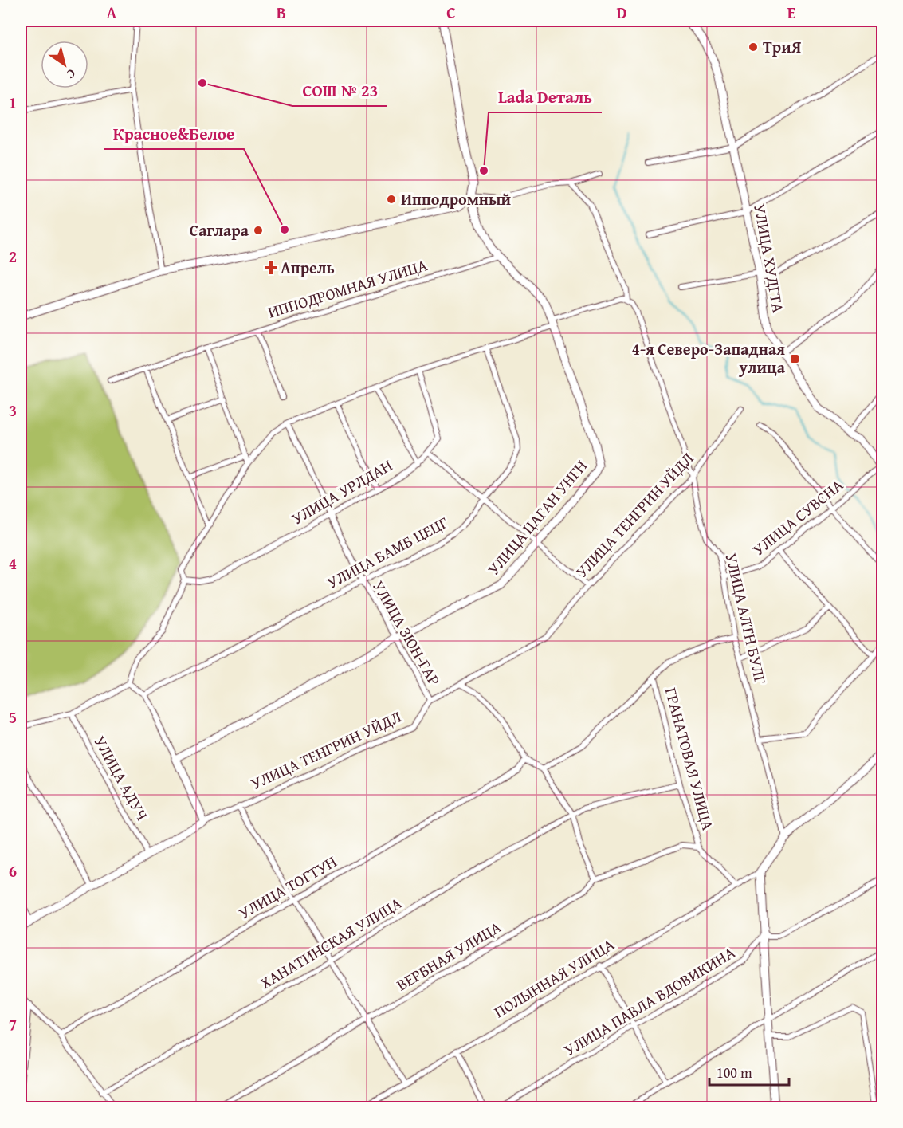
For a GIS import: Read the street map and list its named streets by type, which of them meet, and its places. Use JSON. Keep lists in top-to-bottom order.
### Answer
{
  "streets": {
    "street": [
      "УЛИЦА ХУДГТА",
      "ИППОДРОМНАЯ УЛИЦА",
      "УЛИЦА УРЛДАН",
      "УЛИЦА ТЕНГРИН УЙДЛ",
      "УЛИЦА ЦАГАН УНГН",
      "УЛИЦА СУВСНА",
      "УЛИЦА БАМБ ЦЕЦГ",
      "УЛИЦА АЛТН БУЛГ",
      "УЛИЦА ЗЮН-ГАР",
      "ГРАНАТОВАЯ УЛИЦА",
      "УЛИЦА АДУЧ",
      "УЛИЦА ТОГТУН",
      "ХАНАТИНСКАЯ УЛИЦА",
      "ВЕРБНАЯ УЛИЦА",
      "ПОЛЫННАЯ УЛИЦА",
      "УЛИЦА ПАВЛА ВДОВИКИНА"
    ]
  },
  "crossings": [
    ["УЛИЦА ХУДГТА", "УЛИЦА СУВСНА"],
    ["ИППОДРОМНАЯ УЛИЦА", "УЛИЦА ЦАГАН УНГН"],
    ["УЛИЦА УРЛДАН", "УЛИЦА ЗЮН-ГАР"],
    ["УЛИЦА ТЕНГРИН УЙДЛ", "УЛИЦА АЛТН БУЛГ"],
    ["УЛИЦА ТЕНГРИН УЙДЛ", "УЛИЦА ЗЮН-ГАР"],
    ["УЛИЦА ТЕНГРИН УЙДЛ", "УЛИЦА АДУЧ"],
    ["УЛИЦА ЦАГАН УНГН", "УЛИЦА ЗЮН-ГАР"],
    ["УЛИЦА СУВСНА", "УЛИЦА АЛТН БУЛГ"],
    ["УЛИЦА БАМБ ЦЕЦГ", "УЛИЦА ЗЮН-ГАР"],
    ["ГРАНАТОВАЯ УЛИЦА", "ХАНАТИНСКАЯ УЛИЦА"],
    ["ГРАНАТОВАЯ УЛИЦА", "ВЕРБНАЯ УЛИЦА"]
  ],
  "places": {
    "other": [
      "ТриЯ",
      "СОШ № 23",
      "Lada Dеталь",
      "Ипподромный",
      "Красное&Белое",
      "Саглара"
    ],
    "health": ["Апрель"],
    "transit": ["4-я Северо-Западная улица"]
  },
  "scale_bar": "100 m",
  "north": "bottom right",
  "grid": {
    "columns": [
      "A",
      "B",
      "C",
      "D",
      "E"
    ],
    "rows": [
      "1",
      "2",
      "3",
      "4",
      "5",
      "6",
      "7"
    ]
  }
}
